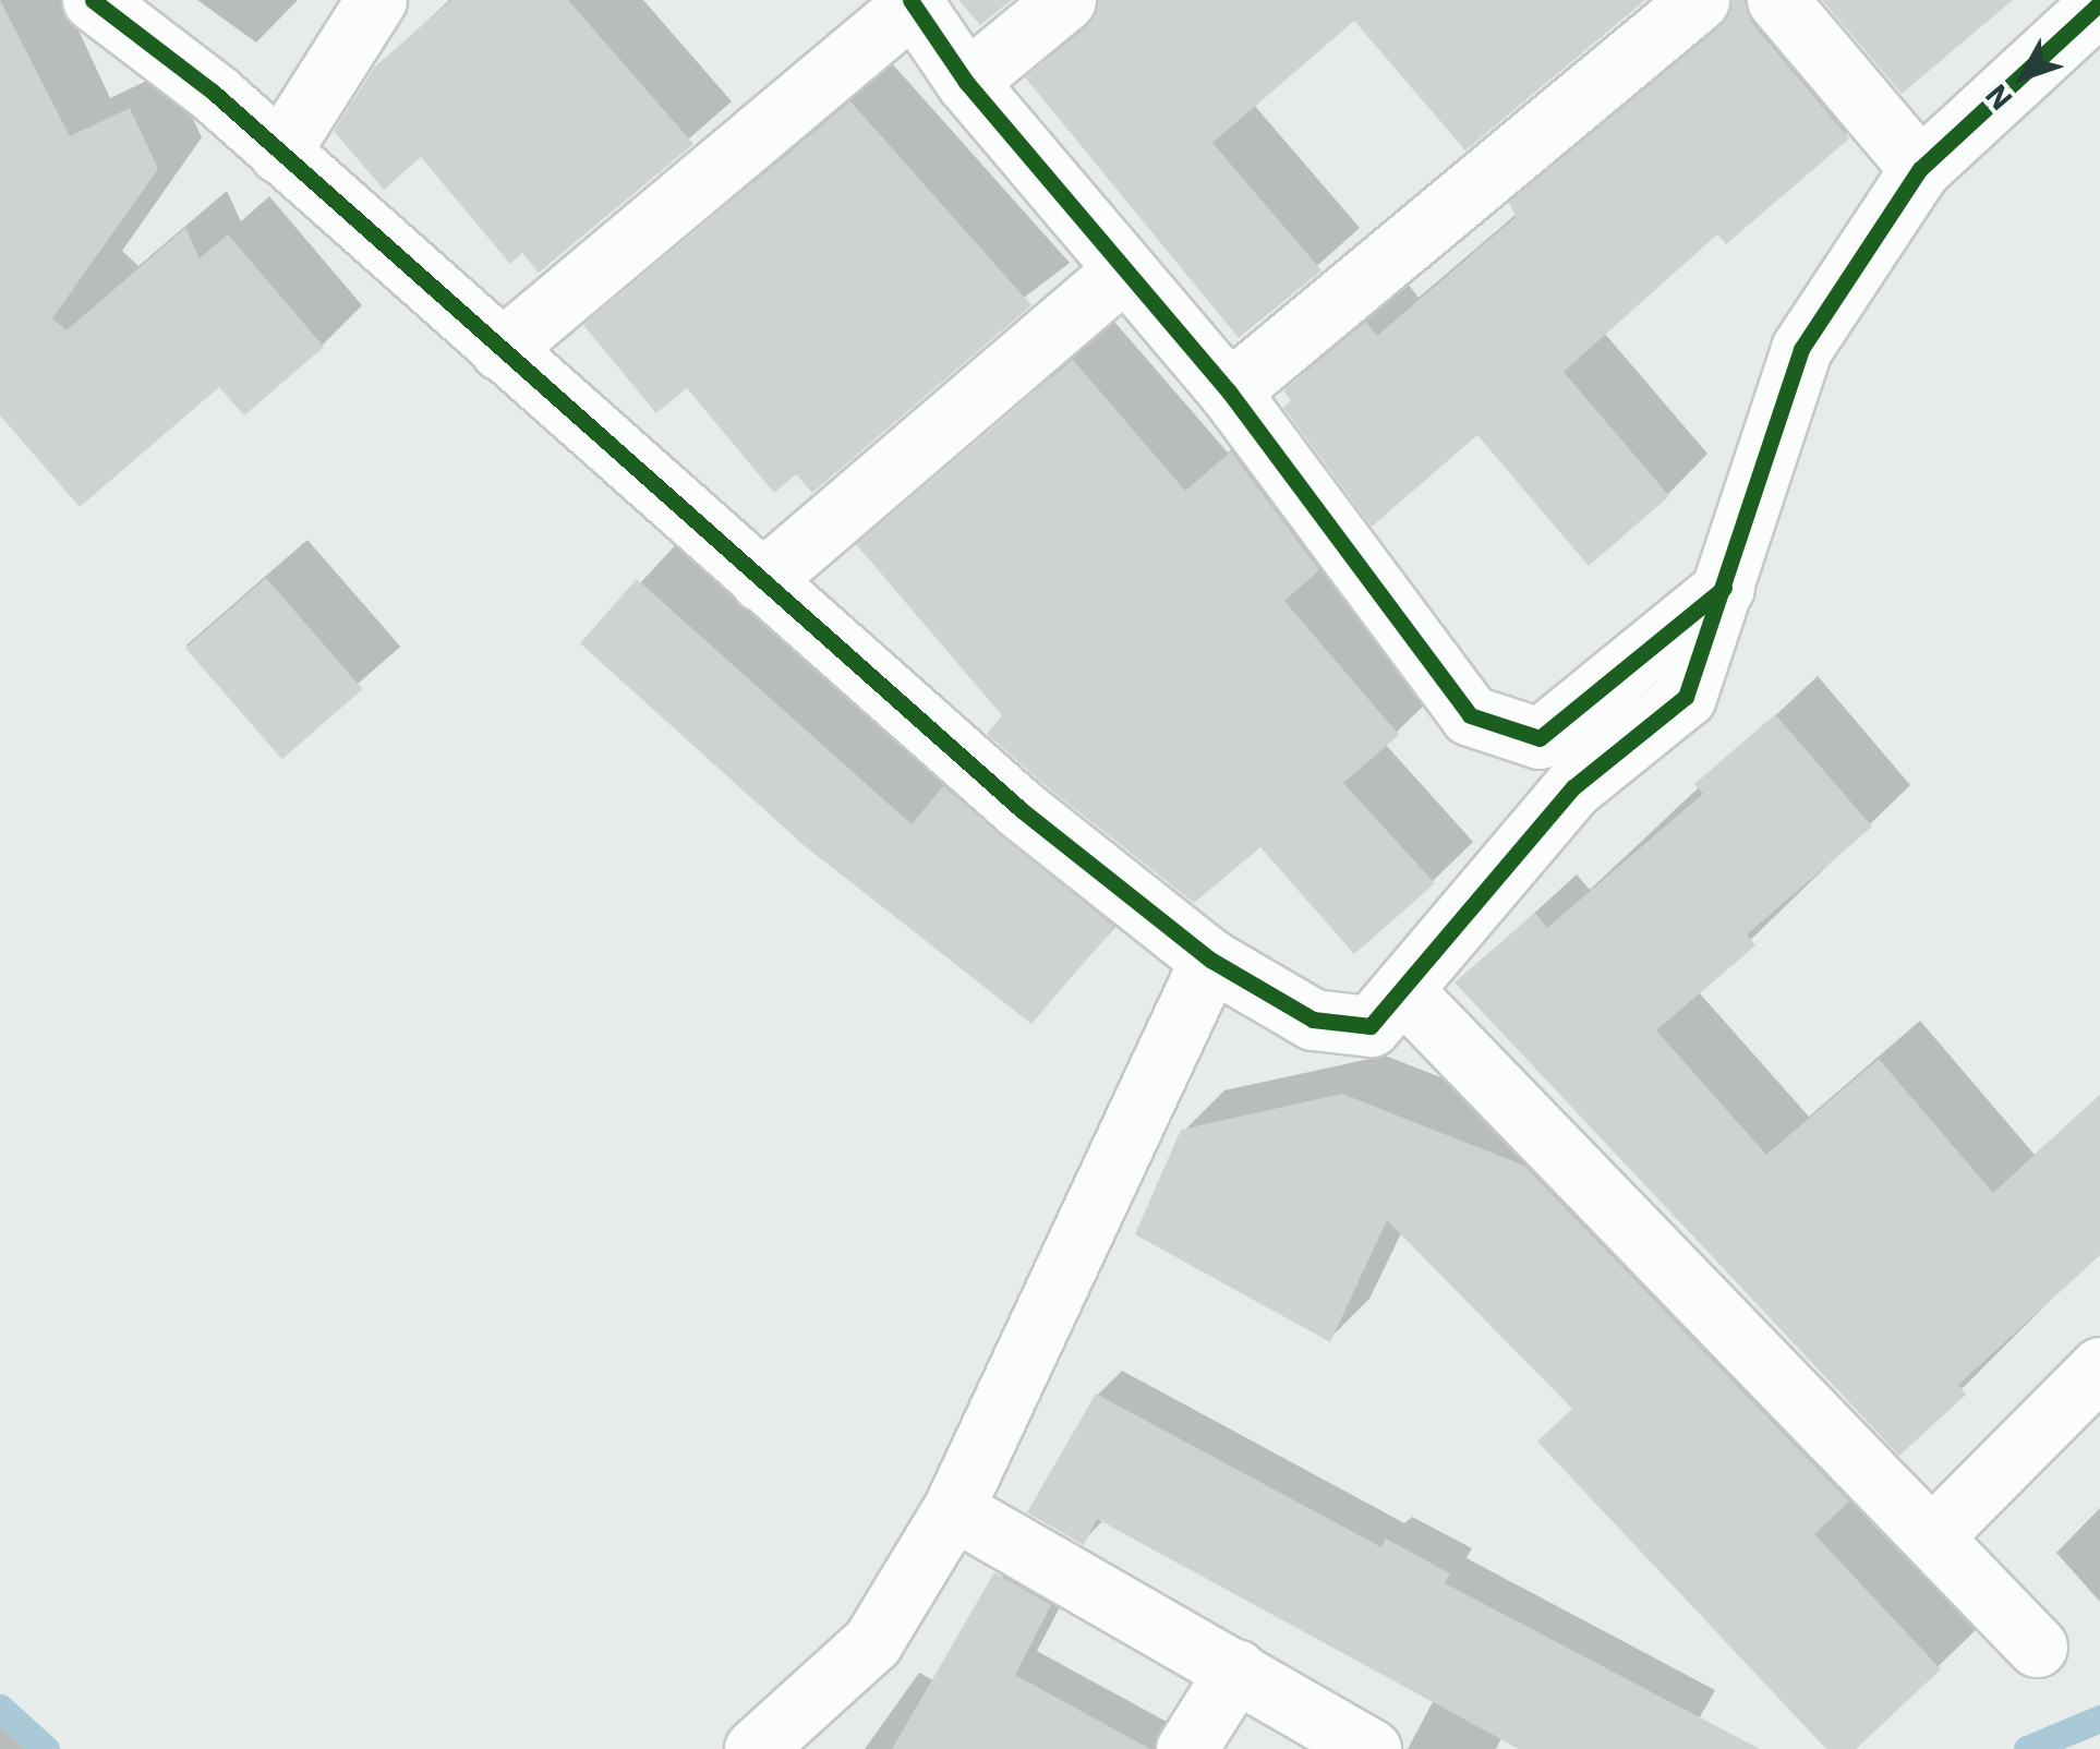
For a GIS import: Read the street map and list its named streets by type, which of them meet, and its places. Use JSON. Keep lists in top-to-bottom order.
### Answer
{
  "north": "bottom left"
}
